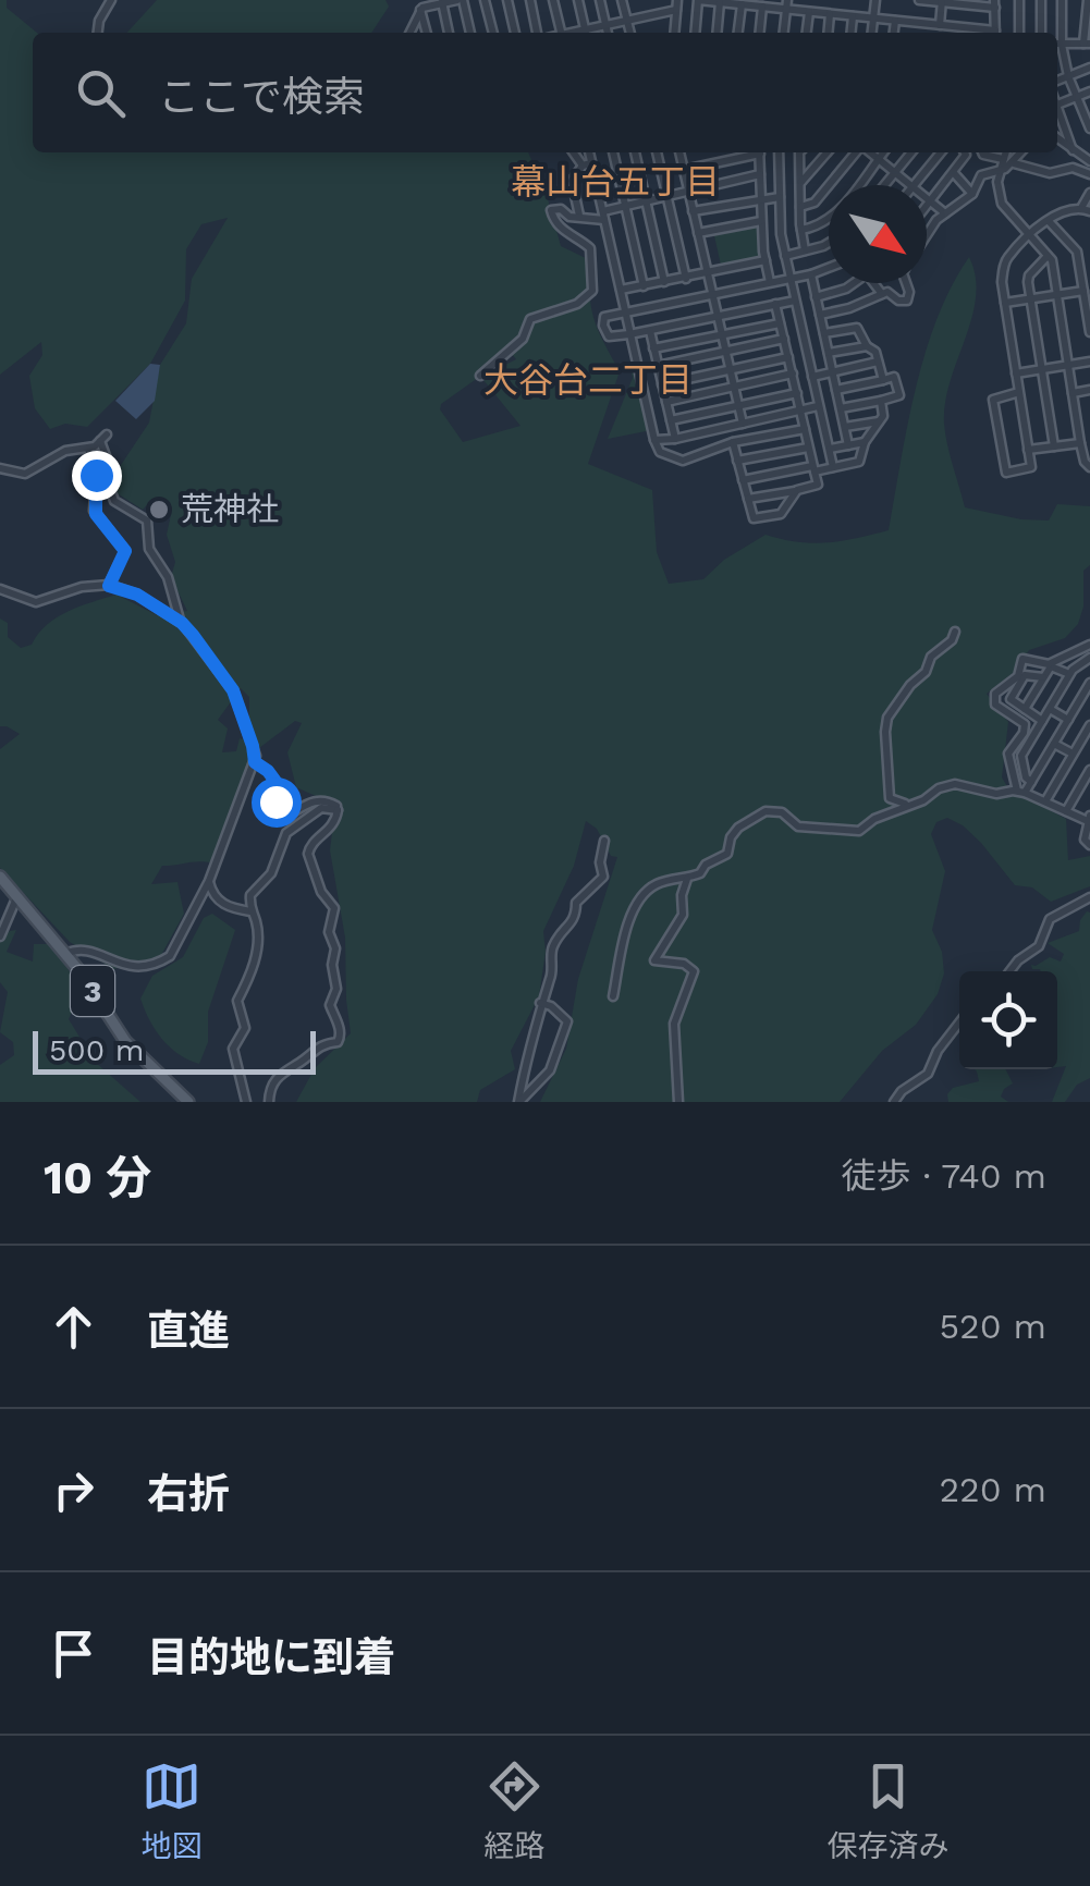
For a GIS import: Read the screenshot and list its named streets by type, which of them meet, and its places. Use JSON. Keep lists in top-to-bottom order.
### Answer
{
  "streets": {
    "main road": ["3"]
  },
  "districts": ["幕山台五丁目", "大谷台二丁目"],
  "places": ["荒神社"],
  "scale_bar": "500 m",
  "north": "bottom right",
  "page": {
    "search": "ここで検索",
    "scale": "500 m",
    "heading": ["10 分", "徒歩 · 740 m"],
    "list": [
      ["直進", "520 m"],
      ["右折", "220 m"],
      "目的地に到着"
    ],
    "nav": ["地図", "経路", "保存済み"]
  }
}
